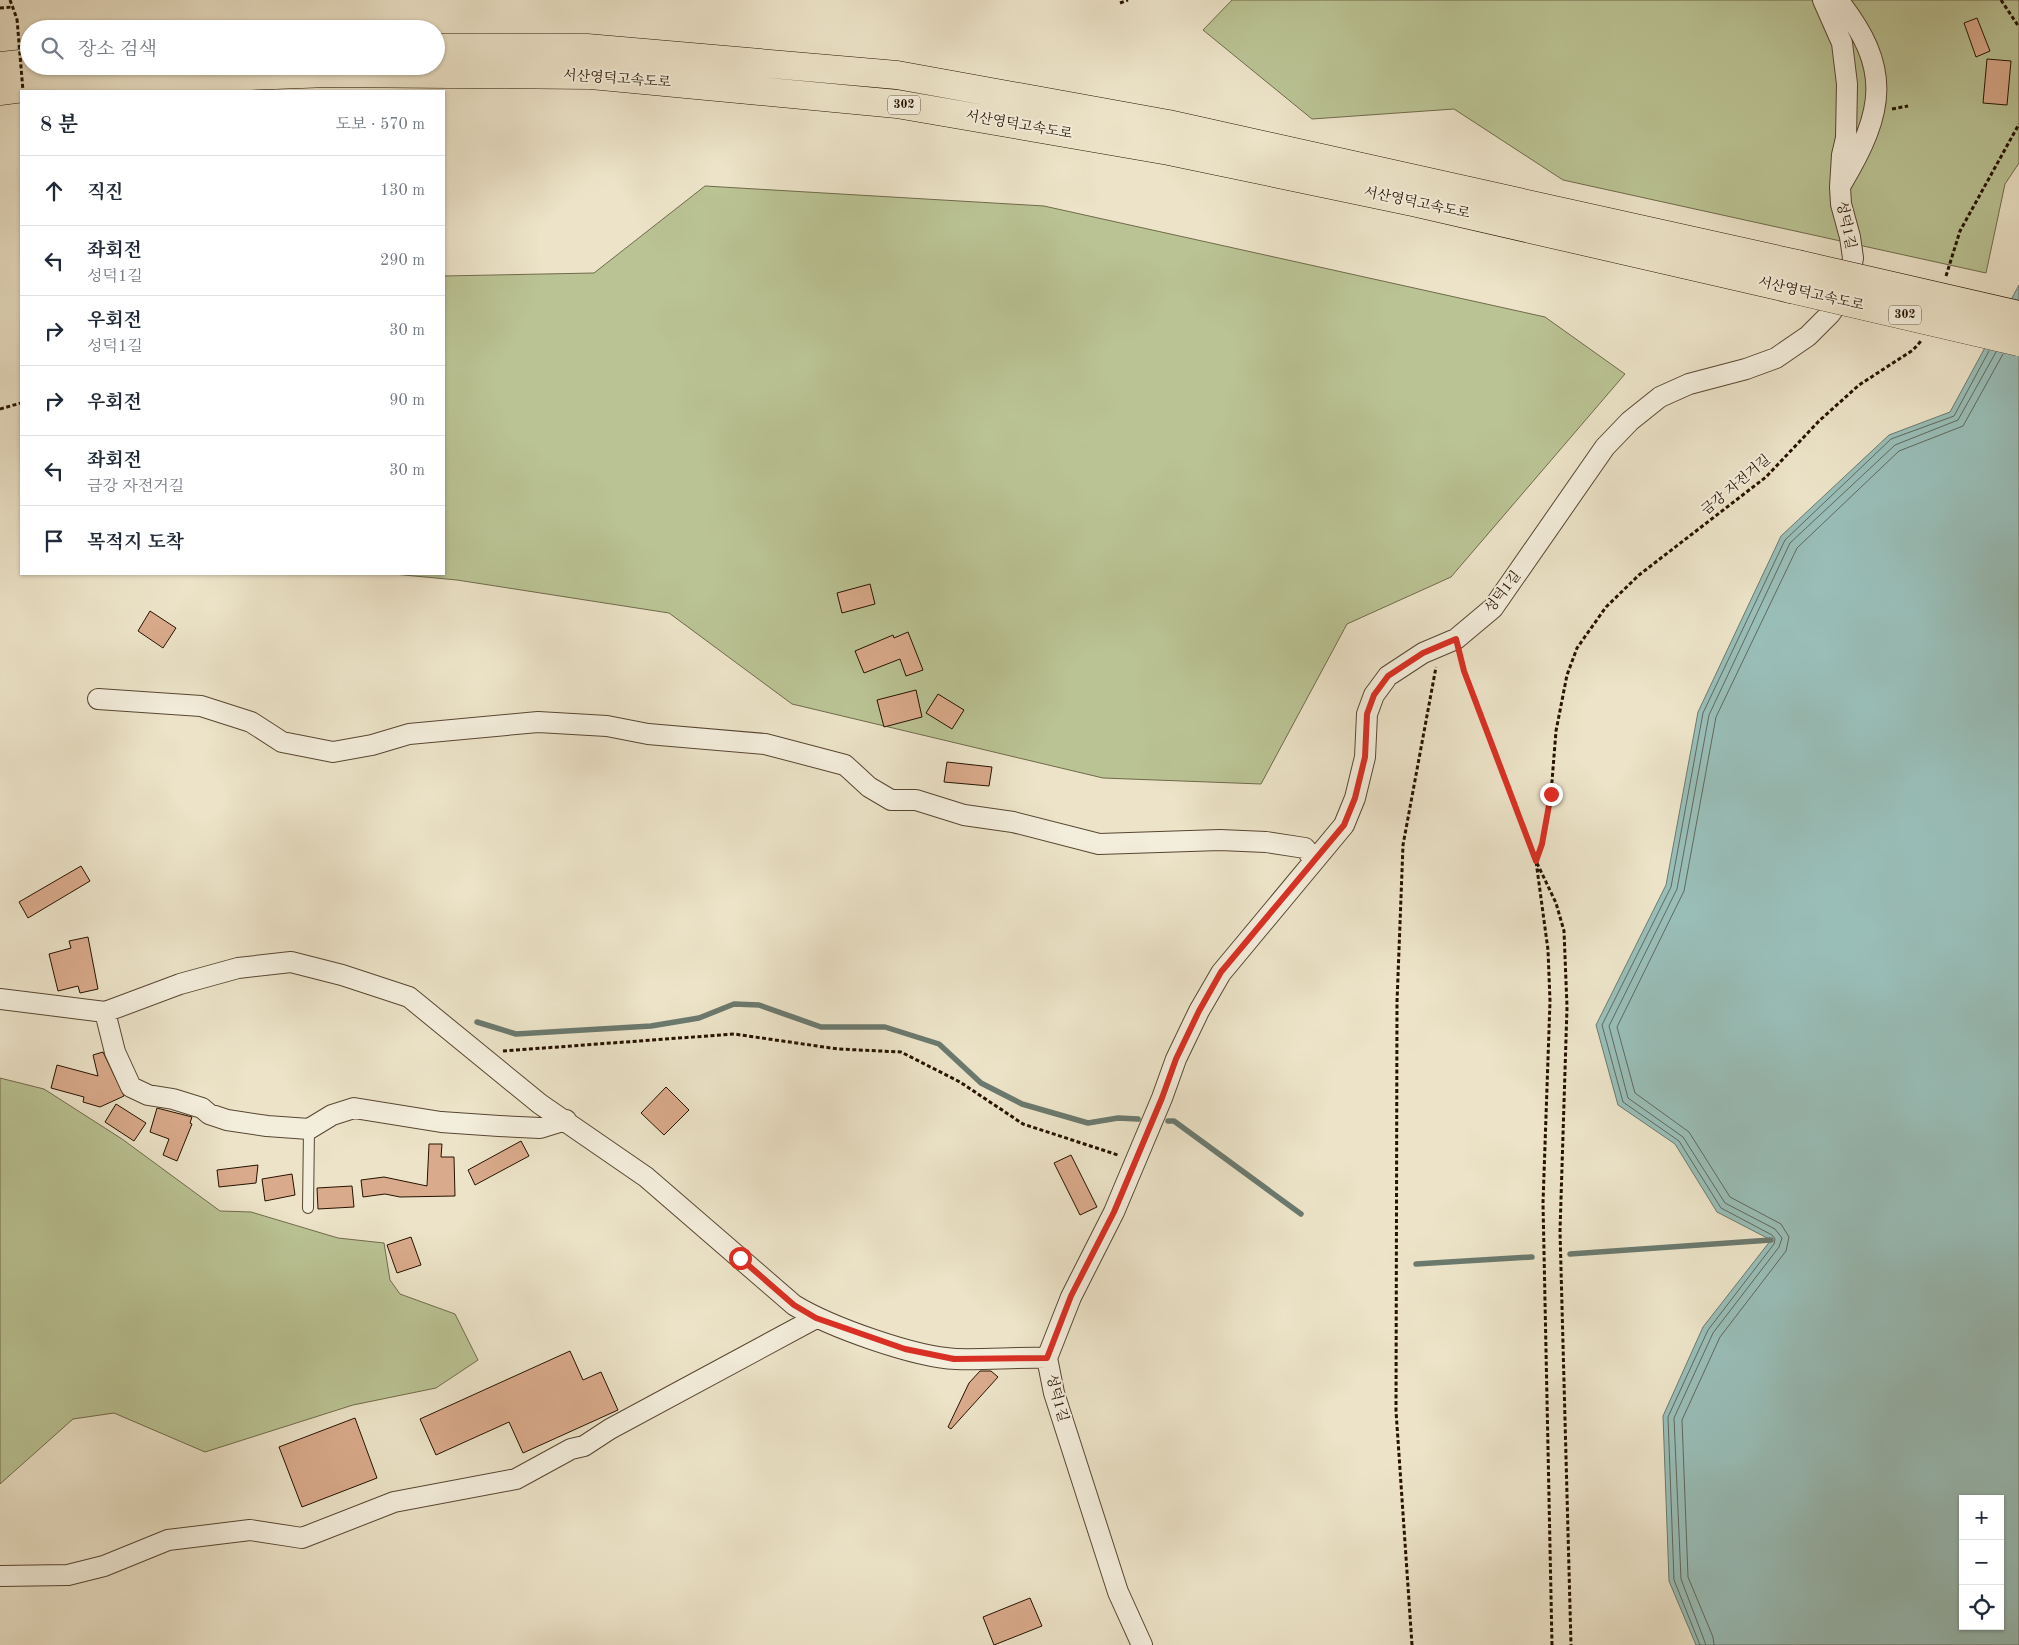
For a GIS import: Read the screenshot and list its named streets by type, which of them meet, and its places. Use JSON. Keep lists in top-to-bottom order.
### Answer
{
  "streets": {
    "highway": ["서산영덕고속도로", "302"],
    "street": ["성덕1길"],
    "path": ["금강 자전거길"]
  },
  "page": {
    "search": "장소 검색",
    "heading": ["8 분", "도보 · 570 m"],
    "list": [
      ["직진", "130 m"],
      ["좌회전", "성덕1길", "290 m"],
      ["우회전", "성덕1길", "30 m"],
      ["우회전", "90 m"],
      ["좌회전", "금강 자전거길", "30 m"],
      "목적지 도착"
    ],
    "map_buttons": ["+", "−"]
  }
}
